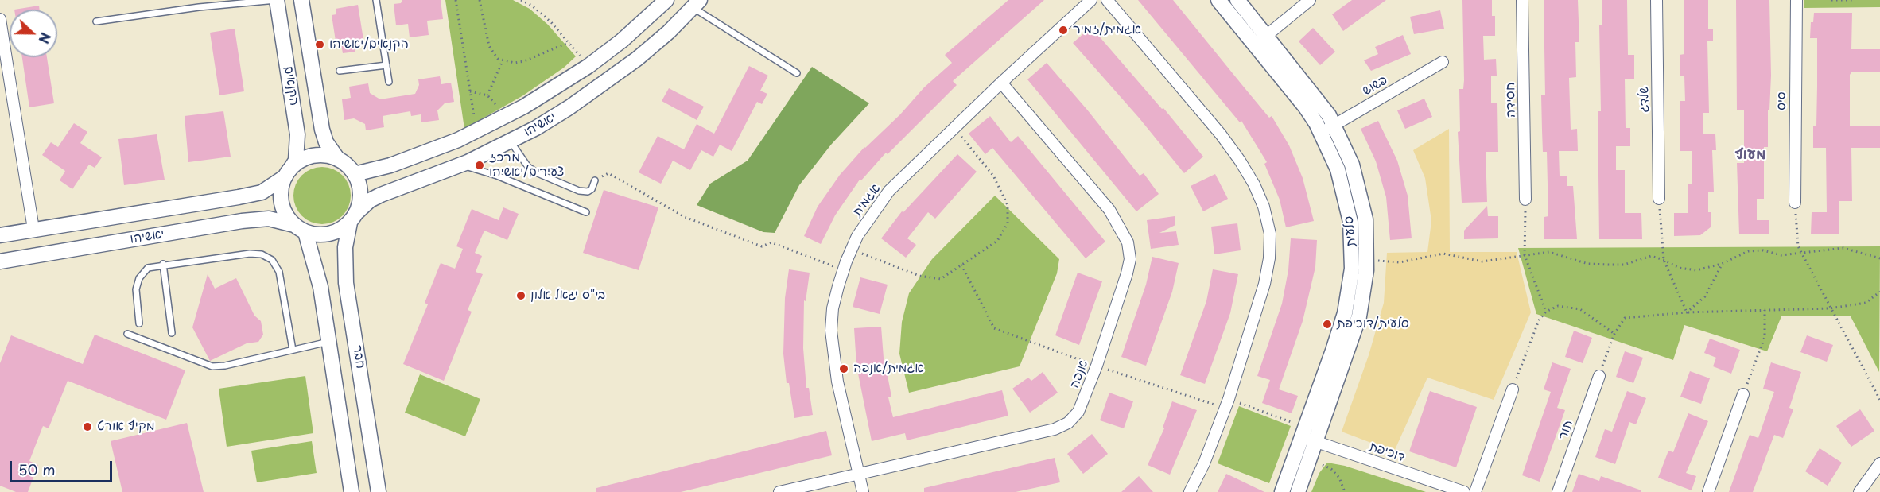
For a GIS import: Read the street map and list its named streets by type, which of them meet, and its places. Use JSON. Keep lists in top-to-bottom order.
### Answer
{
  "streets": {
    "street": [
      "הקנאים",
      "פשוש",
      "שלדג",
      "חסידה",
      "סיס",
      "יאשיהו",
      "אגמית",
      "סלעית",
      "חבר",
      "אנפה",
      "תור",
      "דוכיפת"
    ]
  },
  "crossings": [
    ["הקנאים", "יאשיהו"],
    ["הקנאים", "חבר"],
    ["פשוש", "סלעית"],
    ["יאשיהו", "חבר"],
    ["אגמית", "אנפה"],
    ["סלעית", "דוכיפת"]
  ],
  "districts": ["מעוף"],
  "places": [
    "אגמית/זמיר",
    "הקנאים/יאשיהו",
    "מרכז צעירים/יאשיהו",
    "בי\"ס יגאל אלון",
    "סלעית/דוכיפת",
    "אגמית/אנפה",
    "מקיף אורט"
  ],
  "scale_bar": "50 m",
  "north": "right"
}
